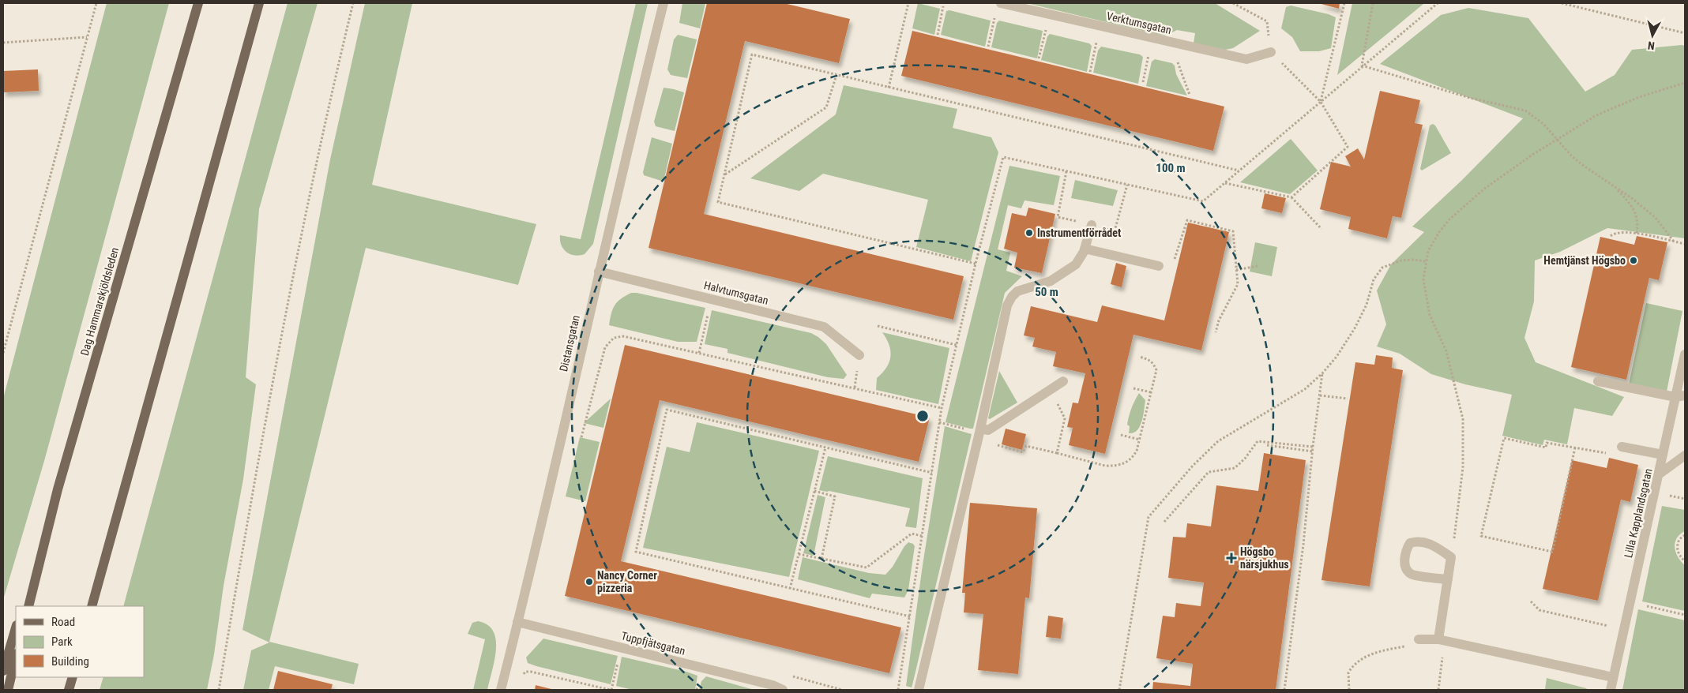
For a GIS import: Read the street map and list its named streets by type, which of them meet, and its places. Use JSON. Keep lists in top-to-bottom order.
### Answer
{
  "streets": {
    "main road": ["Dag Hammarskjöldsleden"],
    "street": [
      "Verktumsgatan",
      "Halvtumsgatan",
      "Distansgatan",
      "Lilla Kapplandsgatan",
      "Tuppfjätsgatan"
    ]
  },
  "crossings": [
    ["Halvtumsgatan", "Distansgatan"],
    ["Distansgatan", "Tuppfjätsgatan"]
  ],
  "places": {
    "other": ["Instrumentförrådet", "Hemtjänst Högsbo", "Nancy Corner pizzeria"],
    "health": ["Högsbo närsjukhus"]
  },
  "legend": ["Road", "Park", "Building"],
  "north": "bottom",
  "rings": ["100 m", "50 m"]
}
